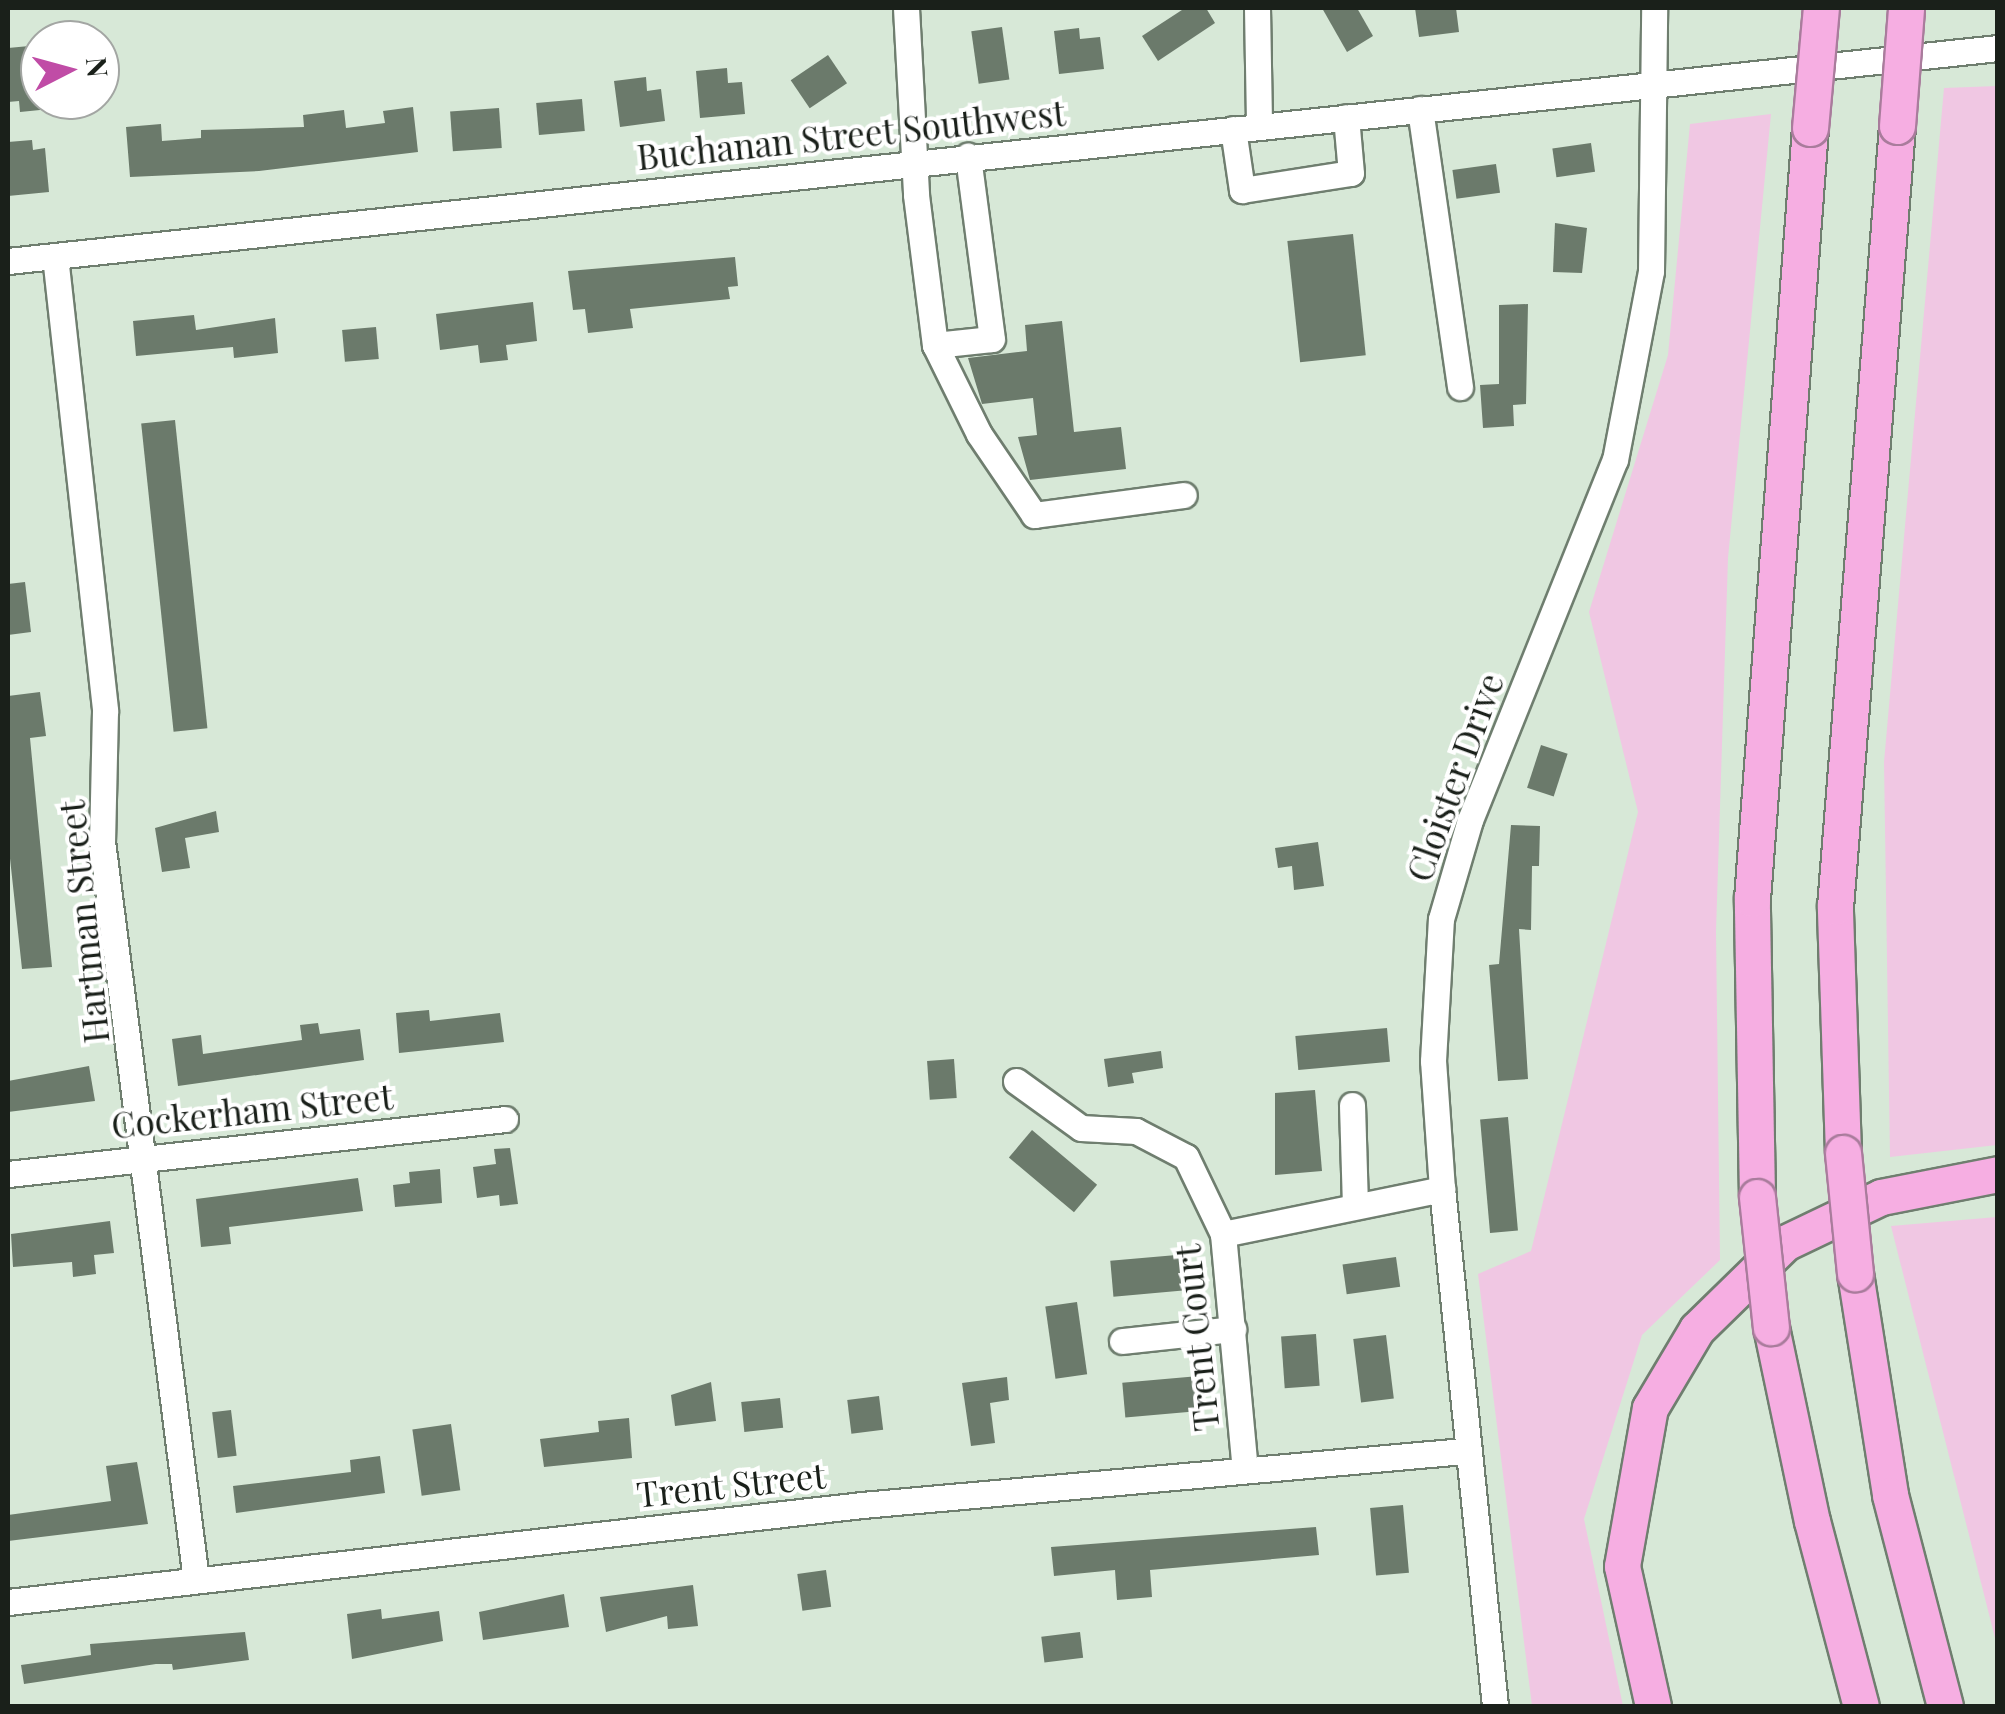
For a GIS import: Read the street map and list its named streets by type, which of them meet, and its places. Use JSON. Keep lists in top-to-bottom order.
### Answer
{
  "streets": {
    "street": [
      "Buchanan Street Southwest",
      "Cloister Drive",
      "Hartman Street",
      "Cockerham Street",
      "Trent Court",
      "Trent Street"
    ]
  },
  "crossings": [
    ["Buchanan Street Southwest", "Cloister Drive"],
    ["Buchanan Street Southwest", "Hartman Street"],
    ["Cloister Drive", "Trent Street"],
    ["Hartman Street", "Cockerham Street"],
    ["Hartman Street", "Trent Street"],
    ["Trent Court", "Trent Street"]
  ],
  "north": "right"
}
